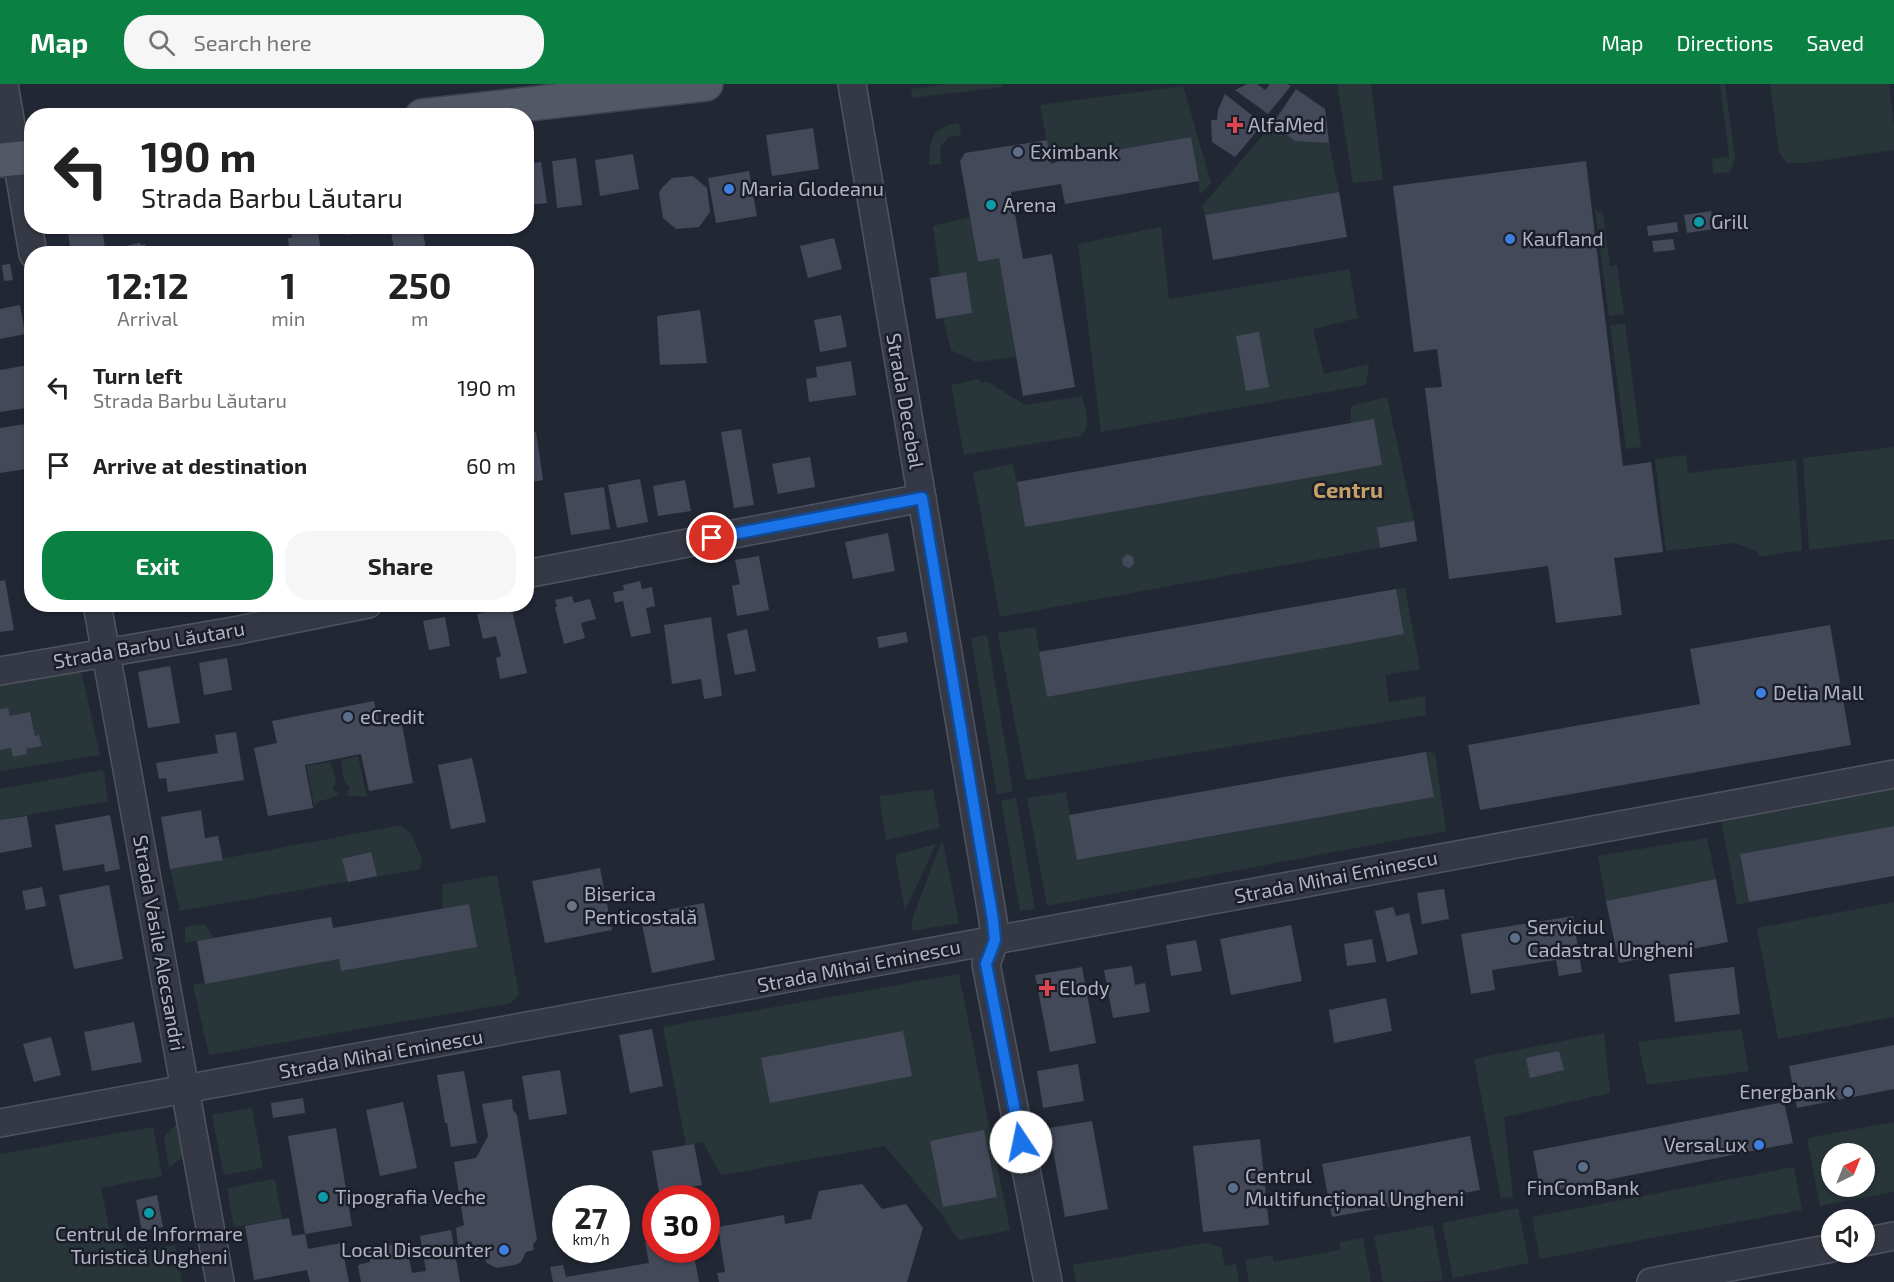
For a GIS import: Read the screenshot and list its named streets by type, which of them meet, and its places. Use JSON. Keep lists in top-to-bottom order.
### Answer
{
  "streets": {
    "street": [
      "Strada Decebal",
      "Strada Barbu Lăutaru",
      "Strada Mihai Eminescu",
      "Strada Vasile Alecsandri"
    ]
  },
  "crossings": [
    ["Strada Decebal", "Strada Mihai Eminescu"],
    ["Strada Barbu Lăutaru", "Strada Vasile Alecsandri"],
    ["Strada Mihai Eminescu", "Strada Vasile Alecsandri"]
  ],
  "districts": ["Centru"],
  "places": {
    "health": ["AlfaMed", "Elody"],
    "other": [
      "Eximbank",
      "Maria Glodeanu",
      "Arena",
      "Grill",
      "Kaufland",
      "Delia Mall",
      "eCredit",
      "Biserica Penticostală",
      "Serviciul Cadastral Ungheni",
      "Energbank",
      "VersaLux",
      "FinComBank",
      "Centrul Multifuncțional Ungheni",
      "Tipografia Veche",
      "Centrul de Informare Turistică Ungheni",
      "Local Discounter"
    ]
  },
  "north": "top right",
  "page": {
    "header": "Map",
    "search": "Search here",
    "nav": ["Map", "Directions", "Saved"],
    "turn": ["190 m", "Strada Barbu Lăutaru"],
    "eta": [
      "12:12",
      "Arrival",
      "1",
      "min",
      "250",
      "m"
    ],
    "list": [
      {
        "name": "Turn left",
        "note": "Strada Barbu Lăutaru",
        "value": "190 m"
      },
      {
        "name": "Arrive at destination",
        "value": "60 m"
      }
    ],
    "buttons": ["Exit", "Share"],
    "speed": "27 km/h",
    "limit": "30"
  }
}
